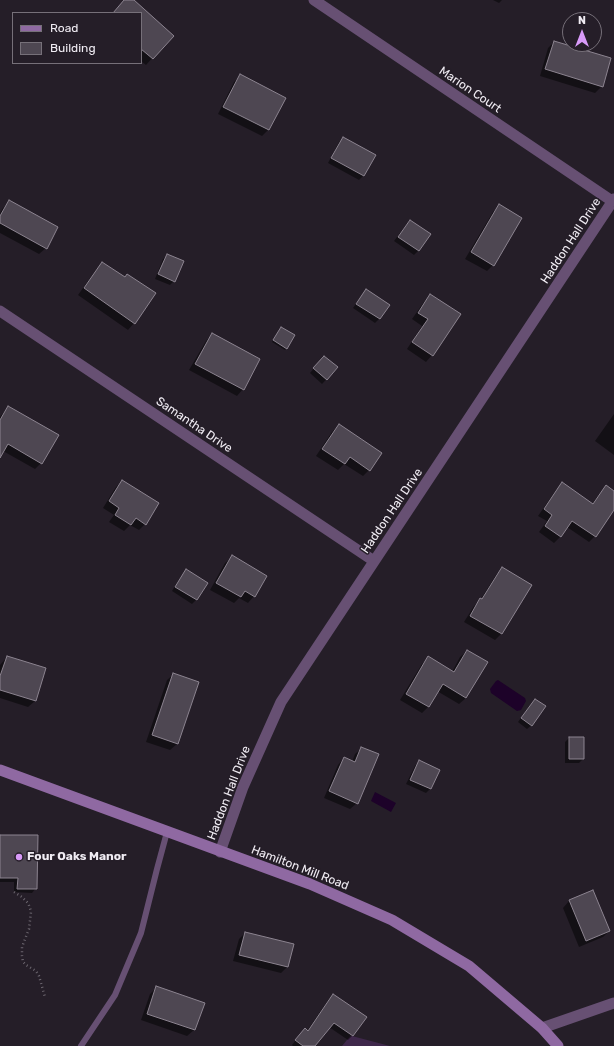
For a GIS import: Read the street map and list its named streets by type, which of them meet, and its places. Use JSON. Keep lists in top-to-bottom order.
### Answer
{
  "streets": {
    "main road": ["Hamilton Mill Road"],
    "street": ["Marion Court", "Haddon Hall Drive", "Samantha Drive"]
  },
  "crossings": [
    ["Marion Court", "Haddon Hall Drive"],
    ["Haddon Hall Drive", "Samantha Drive"],
    ["Haddon Hall Drive", "Hamilton Mill Road"]
  ],
  "places": ["Four Oaks Manor"],
  "legend": ["Road", "Building"],
  "north": "top"
}
